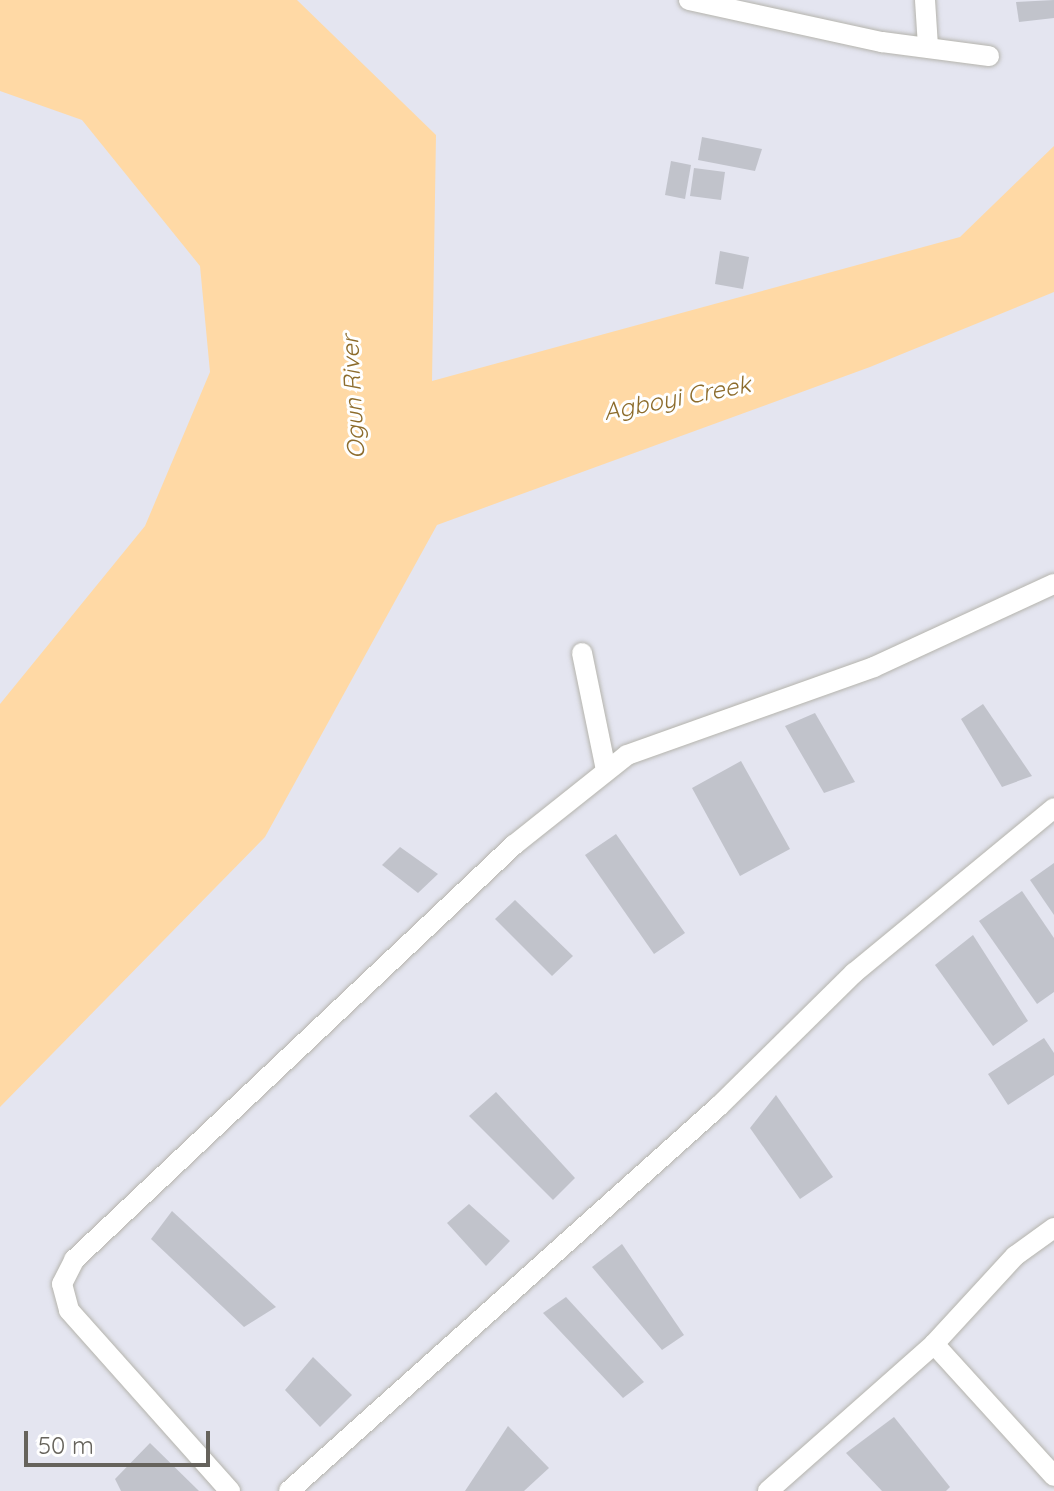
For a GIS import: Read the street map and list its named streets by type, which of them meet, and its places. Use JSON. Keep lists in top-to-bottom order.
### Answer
{
  "water": ["Ogun River", "Agboyi Creek"],
  "scale_bar": "50 m"
}
